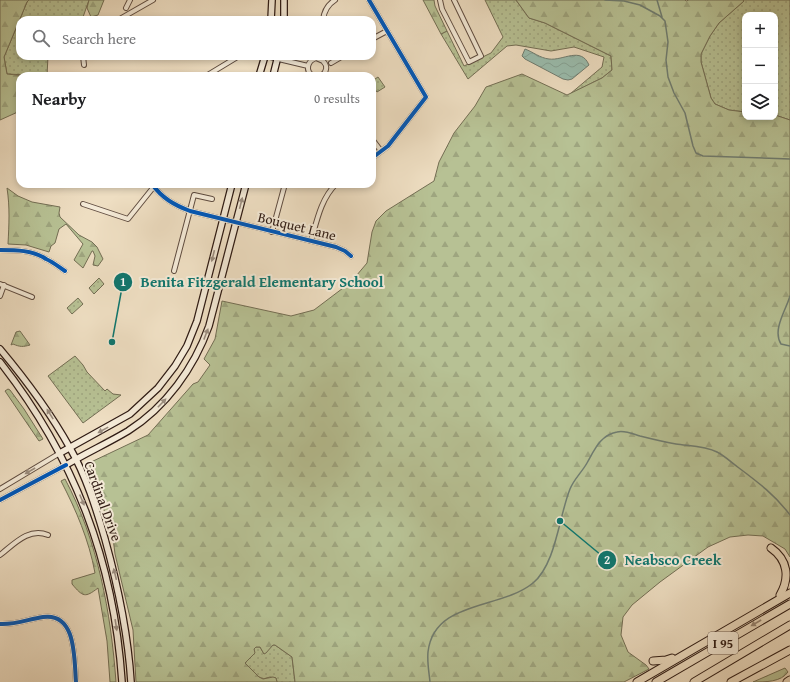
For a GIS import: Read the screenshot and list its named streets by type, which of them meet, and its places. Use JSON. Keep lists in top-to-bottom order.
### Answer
{
  "streets": {
    "highway": ["I 95"],
    "main road": ["Cardinal Drive"],
    "street": ["Bouquet Lane"]
  },
  "places": ["Benita Fitzgerald Elementary School", "Neabsco Creek"],
  "page": {
    "map_buttons": ["+", "−"],
    "search": "Search here",
    "heading": ["Nearby", "0 results"]
  }
}
